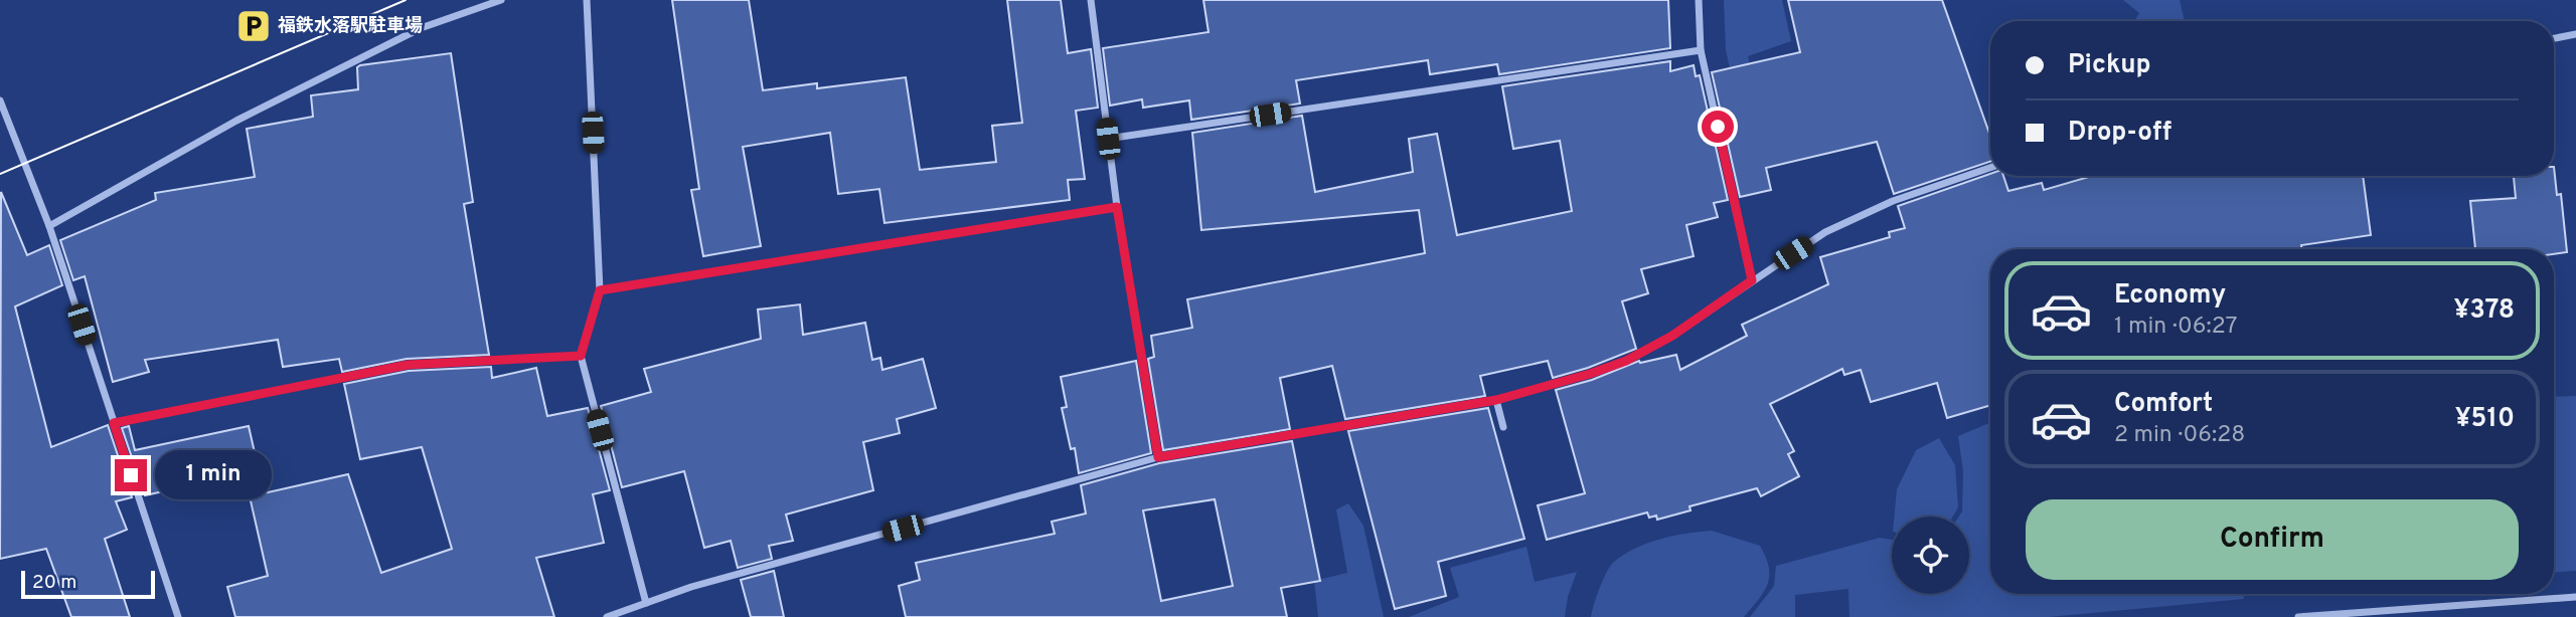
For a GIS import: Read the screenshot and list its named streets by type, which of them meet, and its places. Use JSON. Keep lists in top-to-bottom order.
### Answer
{
  "places": {
    "parking": ["福鉄水落駅駐車場"]
  },
  "scale_bar": "20 m",
  "page": {
    "banner": ["Pickup", "Drop-off"],
    "list": [
      {
        "name": "Economy",
        "note": "1 min · 06:27",
        "value": "¥378"
      },
      {
        "name": "Comfort",
        "note": "2 min · 06:28",
        "value": "¥510"
      }
    ],
    "bubble": "1 min",
    "buttons": "Confirm",
    "scale": "20 m"
  }
}
